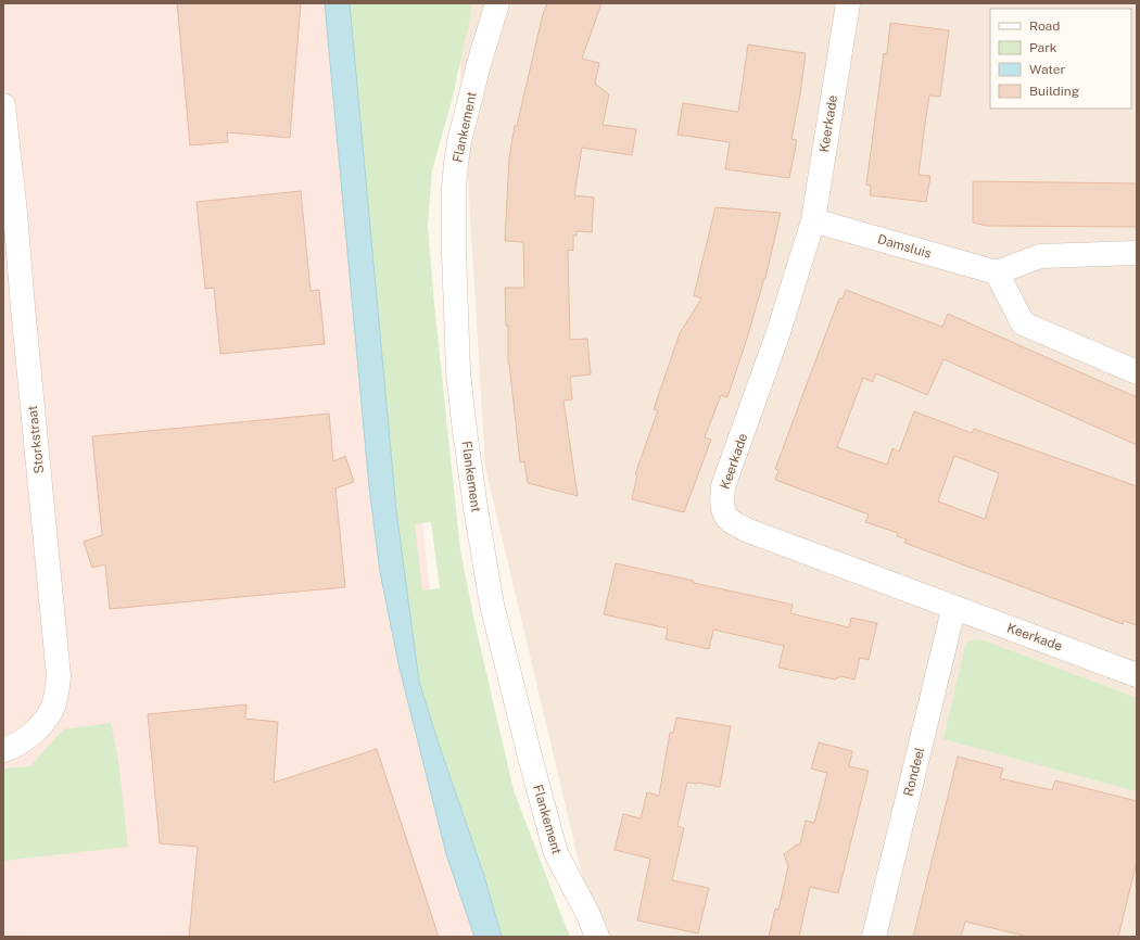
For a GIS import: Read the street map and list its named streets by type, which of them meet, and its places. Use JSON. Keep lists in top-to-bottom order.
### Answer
{
  "streets": {
    "street": [
      "Keerkade",
      "Flankement",
      "Damsluis",
      "Storkstraat",
      "Rondeel"
    ]
  },
  "crossings": [
    ["Keerkade", "Damsluis"],
    ["Keerkade", "Rondeel"]
  ],
  "legend": [
    "Road",
    "Park",
    "Water",
    "Building"
  ]
}
